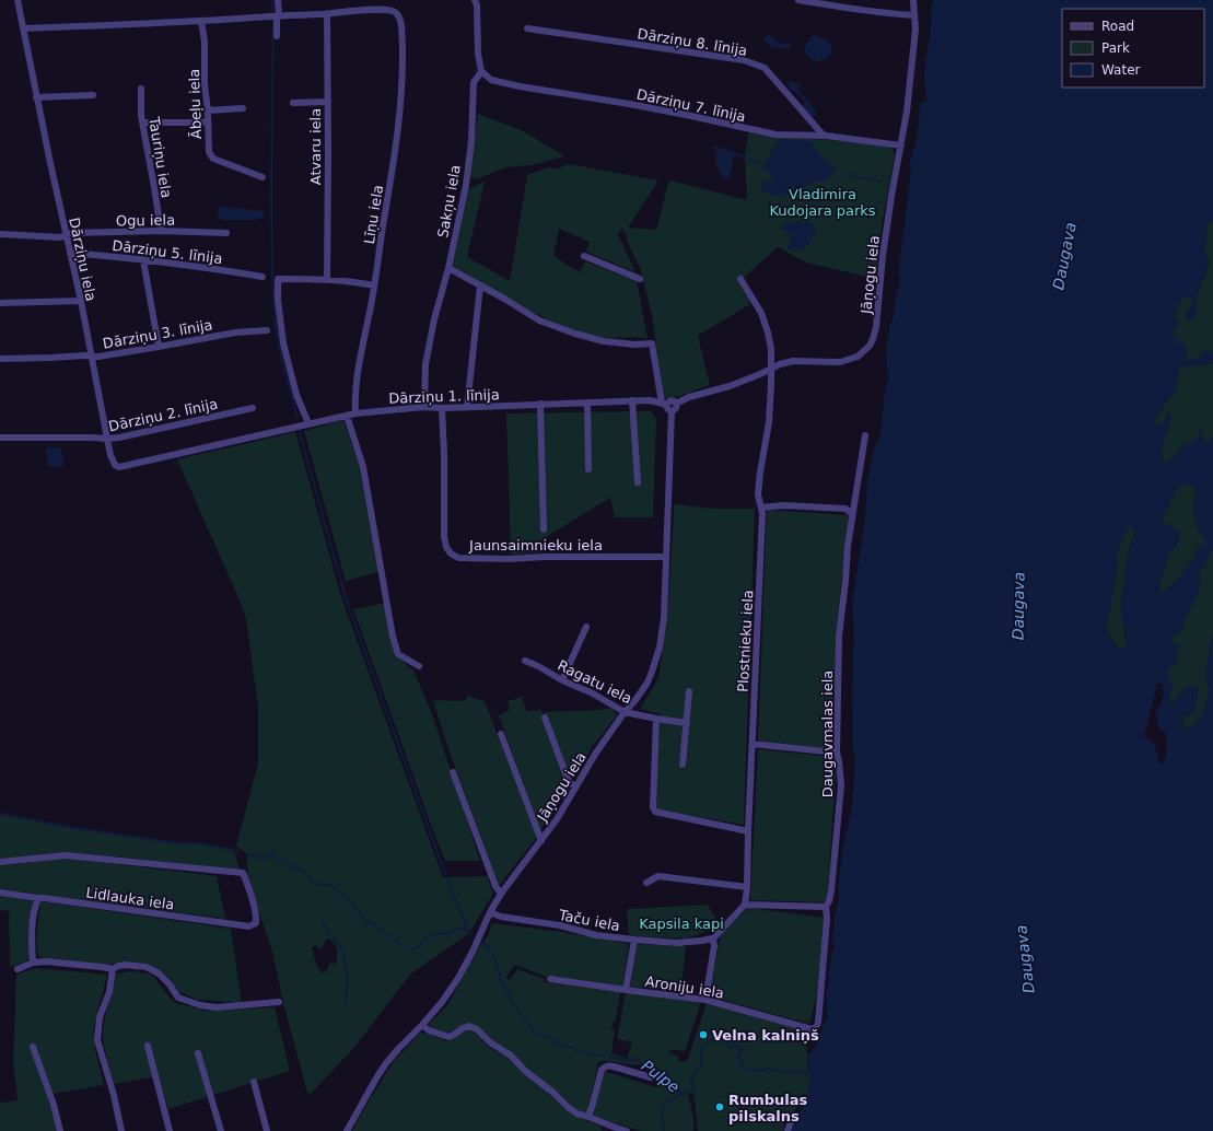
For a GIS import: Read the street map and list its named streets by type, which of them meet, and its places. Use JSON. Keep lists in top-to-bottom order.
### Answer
{
  "streets": {
    "street": [
      "Dārziņu 8. līnija",
      "Ābeļu iela",
      "Dārziņu 7. līnija",
      "Atvaru iela",
      "Tauriņu iela",
      "Sakņu iela",
      "Līņu iela",
      "Ogu iela",
      "Dārziņu 5. līnija",
      "Dārziņu iela",
      "Jāņogu iela",
      "Dārziņu 3. līnija",
      "Dārziņu 1. līnija",
      "Dārziņu 2. līnija",
      "Jaunsaimnieku iela",
      "Plostnieku iela",
      "Ragatu iela",
      "Daugavmalas iela",
      "Lidlauka iela",
      "Taču iela",
      "Aroniju iela"
    ]
  },
  "crossings": [
    ["Dārziņu 8. līnija", "Dārziņu 7. līnija"],
    ["Dārziņu 7. līnija", "Sakņu iela"],
    ["Dārziņu 7. līnija", "Jāņogu iela"],
    ["Atvaru iela", "Līņu iela"],
    ["Tauriņu iela", "Ogu iela"],
    ["Sakņu iela", "Dārziņu 1. līnija"],
    ["Līņu iela", "Dārziņu 1. līnija"],
    ["Ogu iela", "Dārziņu iela"],
    ["Dārziņu 5. līnija", "Dārziņu iela"],
    ["Dārziņu iela", "Dārziņu 3. līnija"],
    ["Dārziņu iela", "Dārziņu 1. līnija"],
    ["Dārziņu iela", "Dārziņu 2. līnija"],
    ["Jāņogu iela", "Dārziņu 1. līnija"],
    ["Jāņogu iela", "Jaunsaimnieku iela"],
    ["Jāņogu iela", "Plostnieku iela"],
    ["Jāņogu iela", "Ragatu iela"],
    ["Jāņogu iela", "Taču iela"],
    ["Dārziņu 1. līnija", "Jaunsaimnieku iela"],
    ["Daugavmalas iela", "Aroniju iela"]
  ],
  "water": ["Daugava", "Pulpe"],
  "parks": ["Vladimira Kudojara parks", "Kapsila kapi"],
  "places": ["Velna kalniņš", "Rumbulas pilskalns"],
  "legend": ["Road", "Park", "Water"]
}
